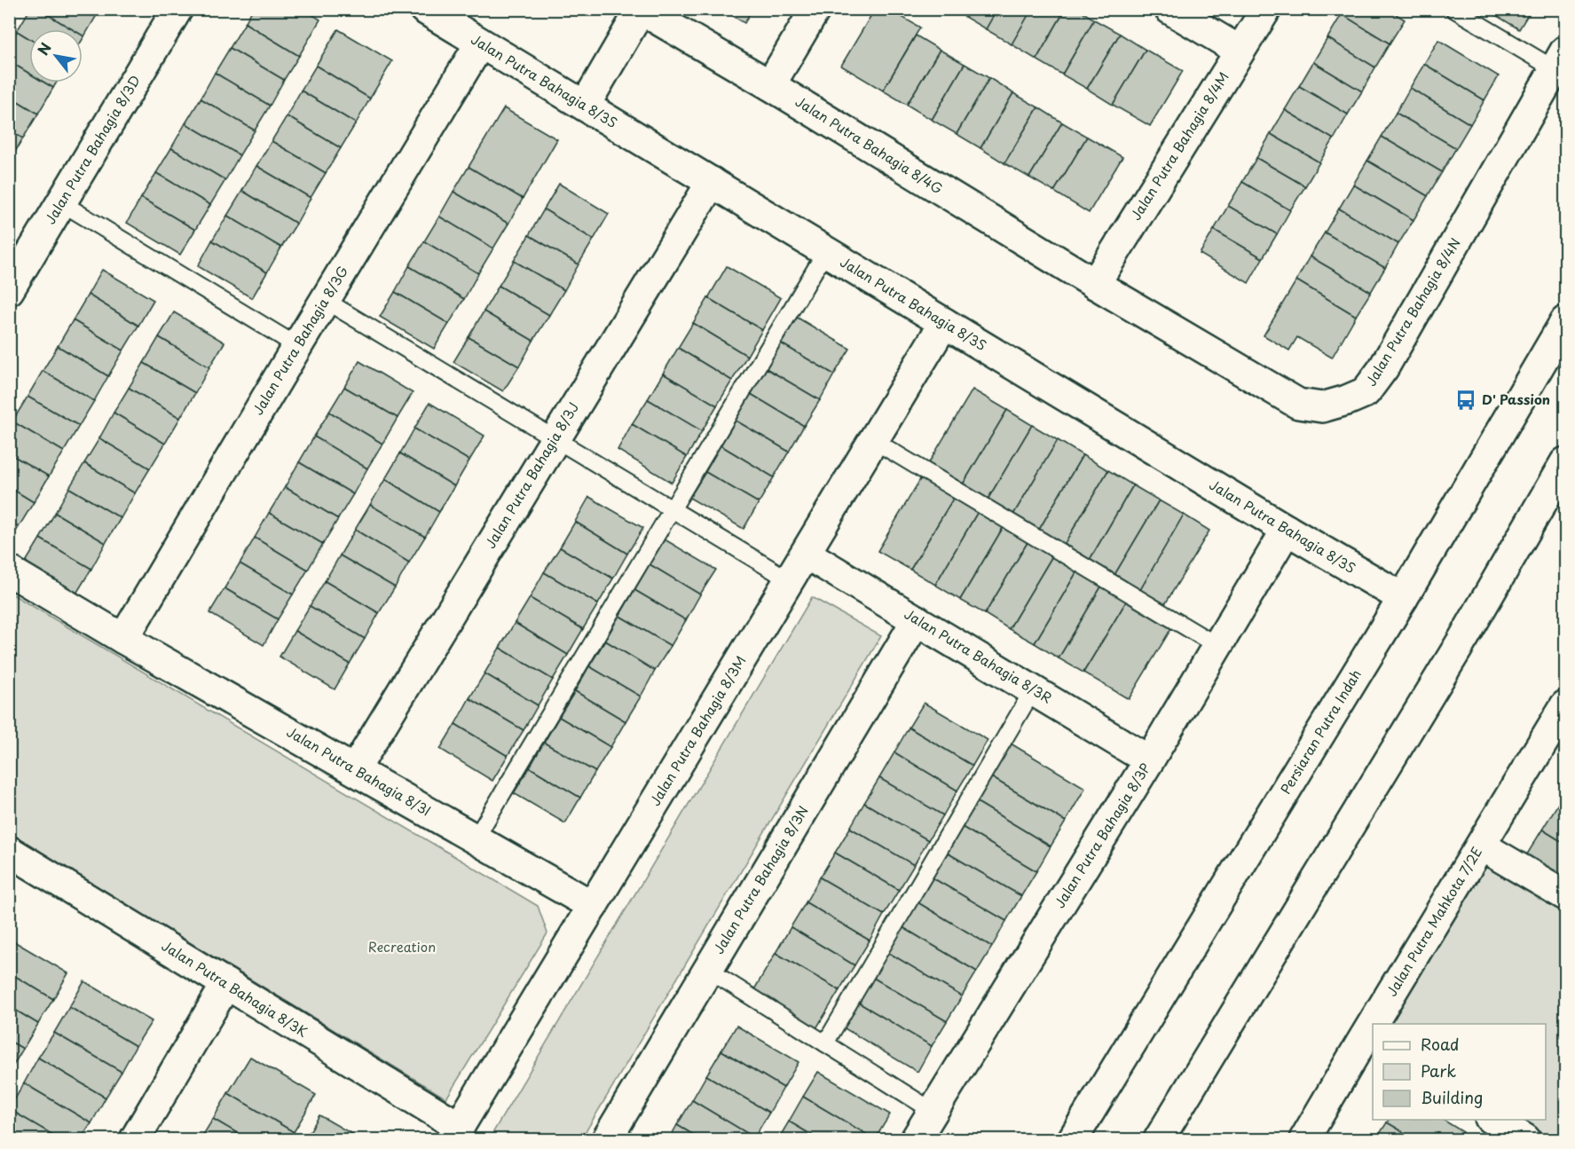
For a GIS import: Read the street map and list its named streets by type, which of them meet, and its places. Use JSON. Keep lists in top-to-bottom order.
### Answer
{
  "streets": {
    "street": [
      "Jalan Putra Bahagia 8/3S",
      "Jalan Putra Bahagia 8/4G",
      "Jalan Putra Bahagia 8/4M",
      "Jalan Putra Bahagia 8/3D",
      "Jalan Putra Bahagia 8/4N",
      "Jalan Putra Bahagia 8/3G",
      "Jalan Putra Bahagia 8/3J",
      "Jalan Putra Bahagia 8/3R",
      "Jalan Putra Bahagia 8/3M",
      "Persiaran Putra Indah",
      "Jalan Putra Bahagia 8/3I",
      "Jalan Putra Bahagia 8/3P",
      "Jalan Putra Bahagia 8/3N",
      "Jalan Putra Mahkota 7/2E",
      "Jalan Putra Bahagia 8/3K"
    ]
  },
  "crossings": [
    ["Jalan Putra Bahagia 8/3S", "Jalan Putra Bahagia 8/3G"],
    ["Jalan Putra Bahagia 8/3S", "Jalan Putra Bahagia 8/3J"],
    ["Jalan Putra Bahagia 8/3S", "Jalan Putra Bahagia 8/3M"],
    ["Jalan Putra Bahagia 8/3S", "Persiaran Putra Indah"],
    ["Jalan Putra Bahagia 8/3S", "Jalan Putra Bahagia 8/3P"],
    ["Jalan Putra Bahagia 8/4G", "Jalan Putra Bahagia 8/4M"],
    ["Jalan Putra Bahagia 8/4G", "Jalan Putra Bahagia 8/4N"],
    ["Jalan Putra Bahagia 8/4M", "Jalan Putra Bahagia 8/4N"],
    ["Jalan Putra Bahagia 8/3G", "Jalan Putra Bahagia 8/3I"],
    ["Jalan Putra Bahagia 8/3J", "Jalan Putra Bahagia 8/3I"],
    ["Jalan Putra Bahagia 8/3R", "Jalan Putra Bahagia 8/3M"],
    ["Jalan Putra Bahagia 8/3R", "Jalan Putra Bahagia 8/3P"],
    ["Jalan Putra Bahagia 8/3R", "Jalan Putra Bahagia 8/3N"],
    ["Jalan Putra Bahagia 8/3M", "Jalan Putra Bahagia 8/3I"],
    ["Jalan Putra Bahagia 8/3M", "Jalan Putra Bahagia 8/3K"]
  ],
  "parks": ["Recreation"],
  "places": {
    "bus stop": ["D' Passion"]
  },
  "legend": ["Road", "Park", "Building"],
  "north": "top left"
}
